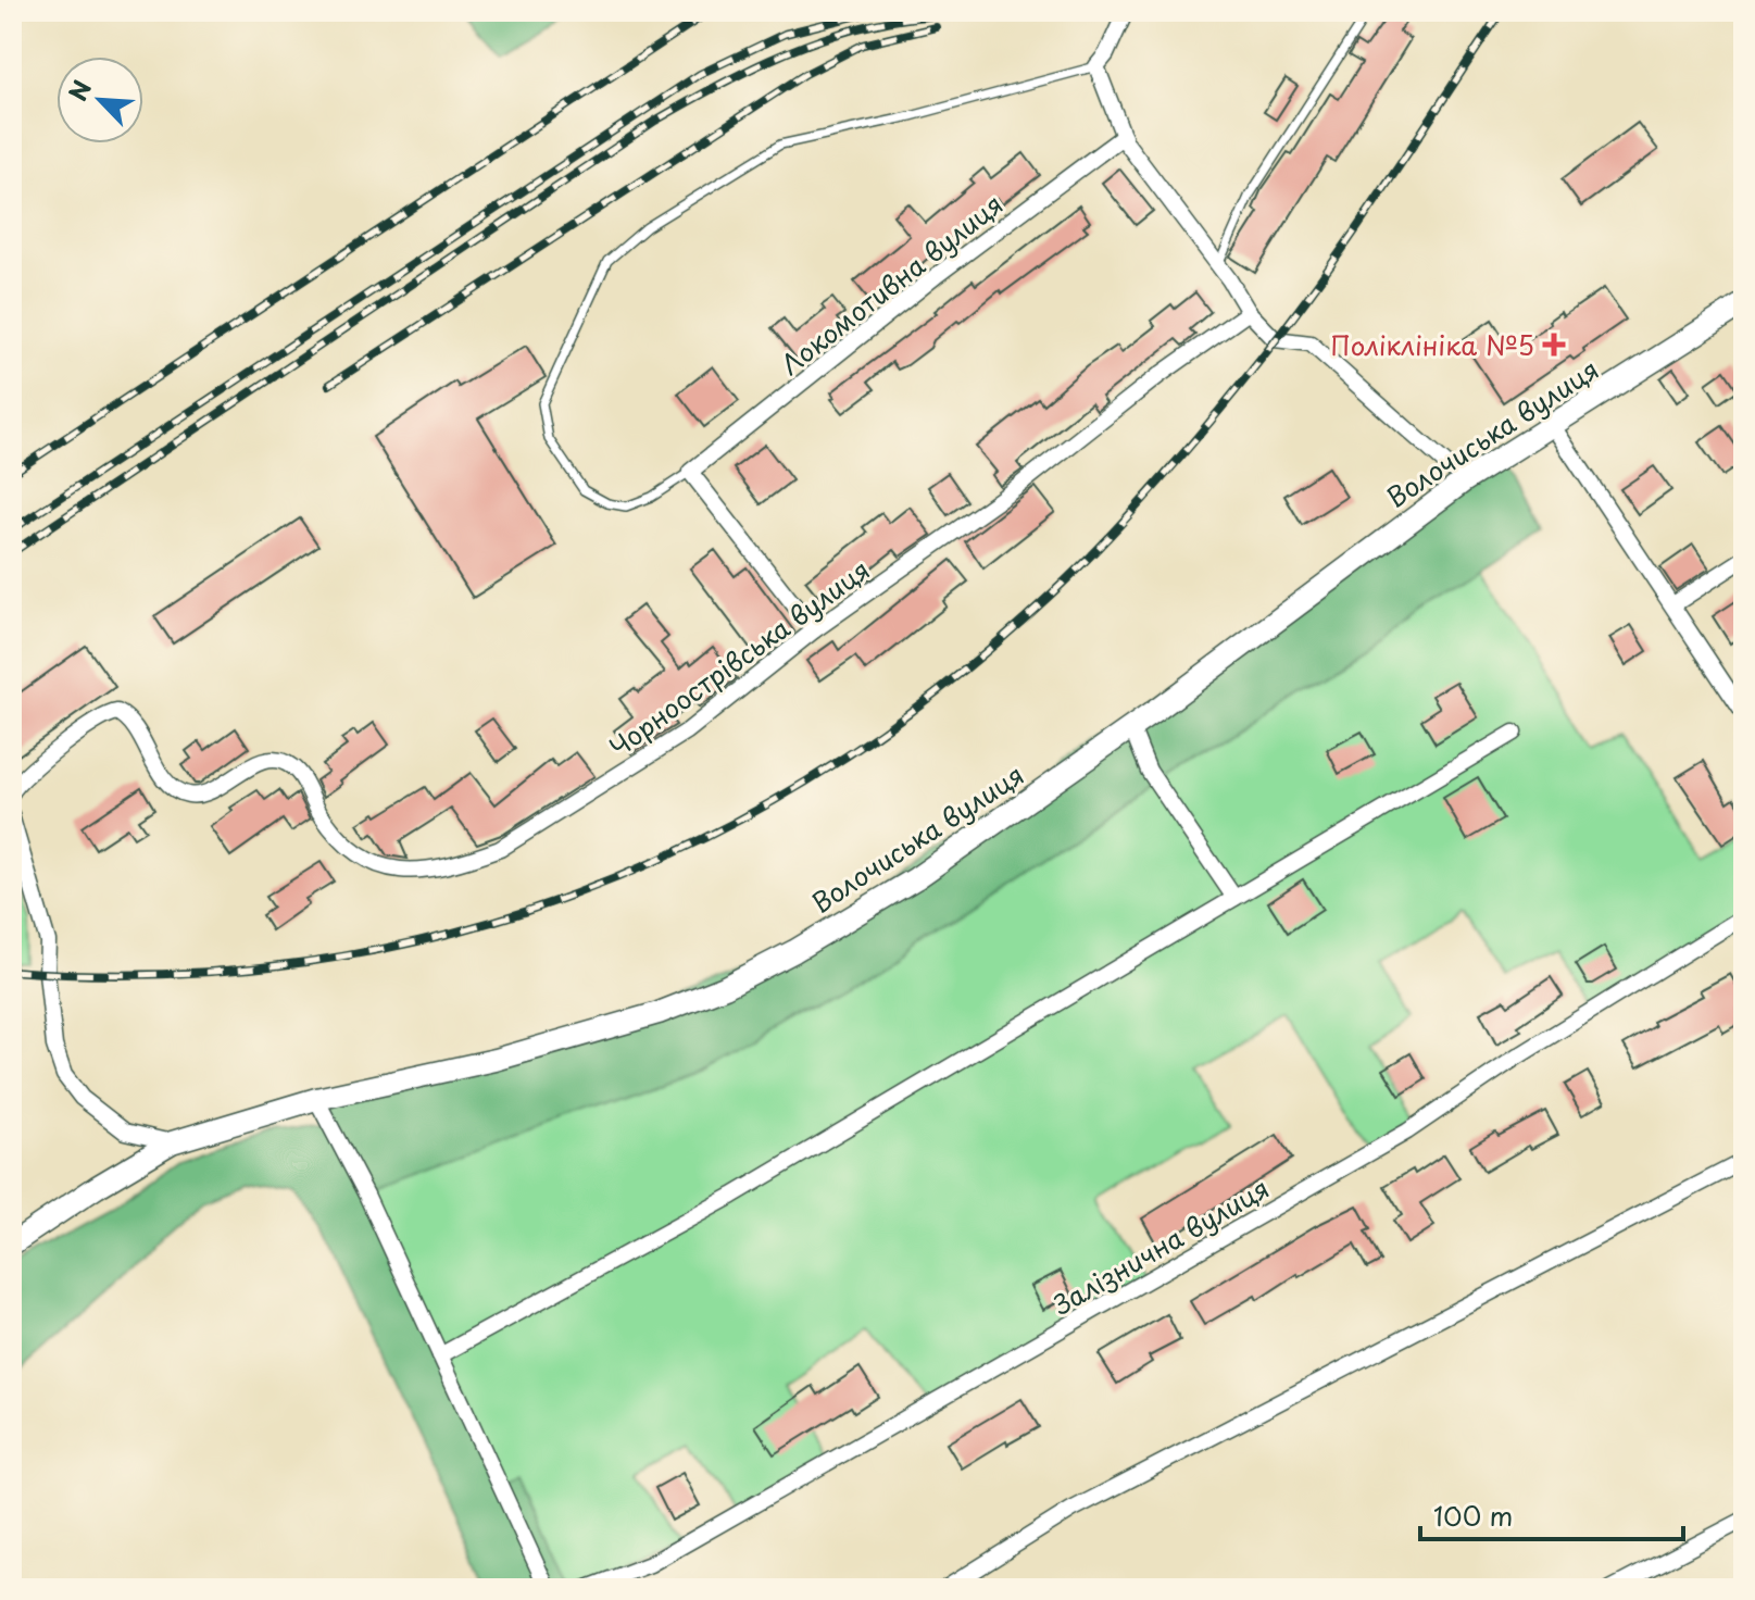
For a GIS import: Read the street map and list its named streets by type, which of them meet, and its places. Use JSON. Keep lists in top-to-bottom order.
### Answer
{
  "streets": {
    "main road": ["Волочиська вулиця"],
    "street": ["Локомотивна вулиця", "Чорноострівська вулиця", "Залізнична вулиця"]
  },
  "places": {
    "health": ["Поліклініка №5"]
  },
  "scale_bar": "100 m",
  "north": "top left"
}
